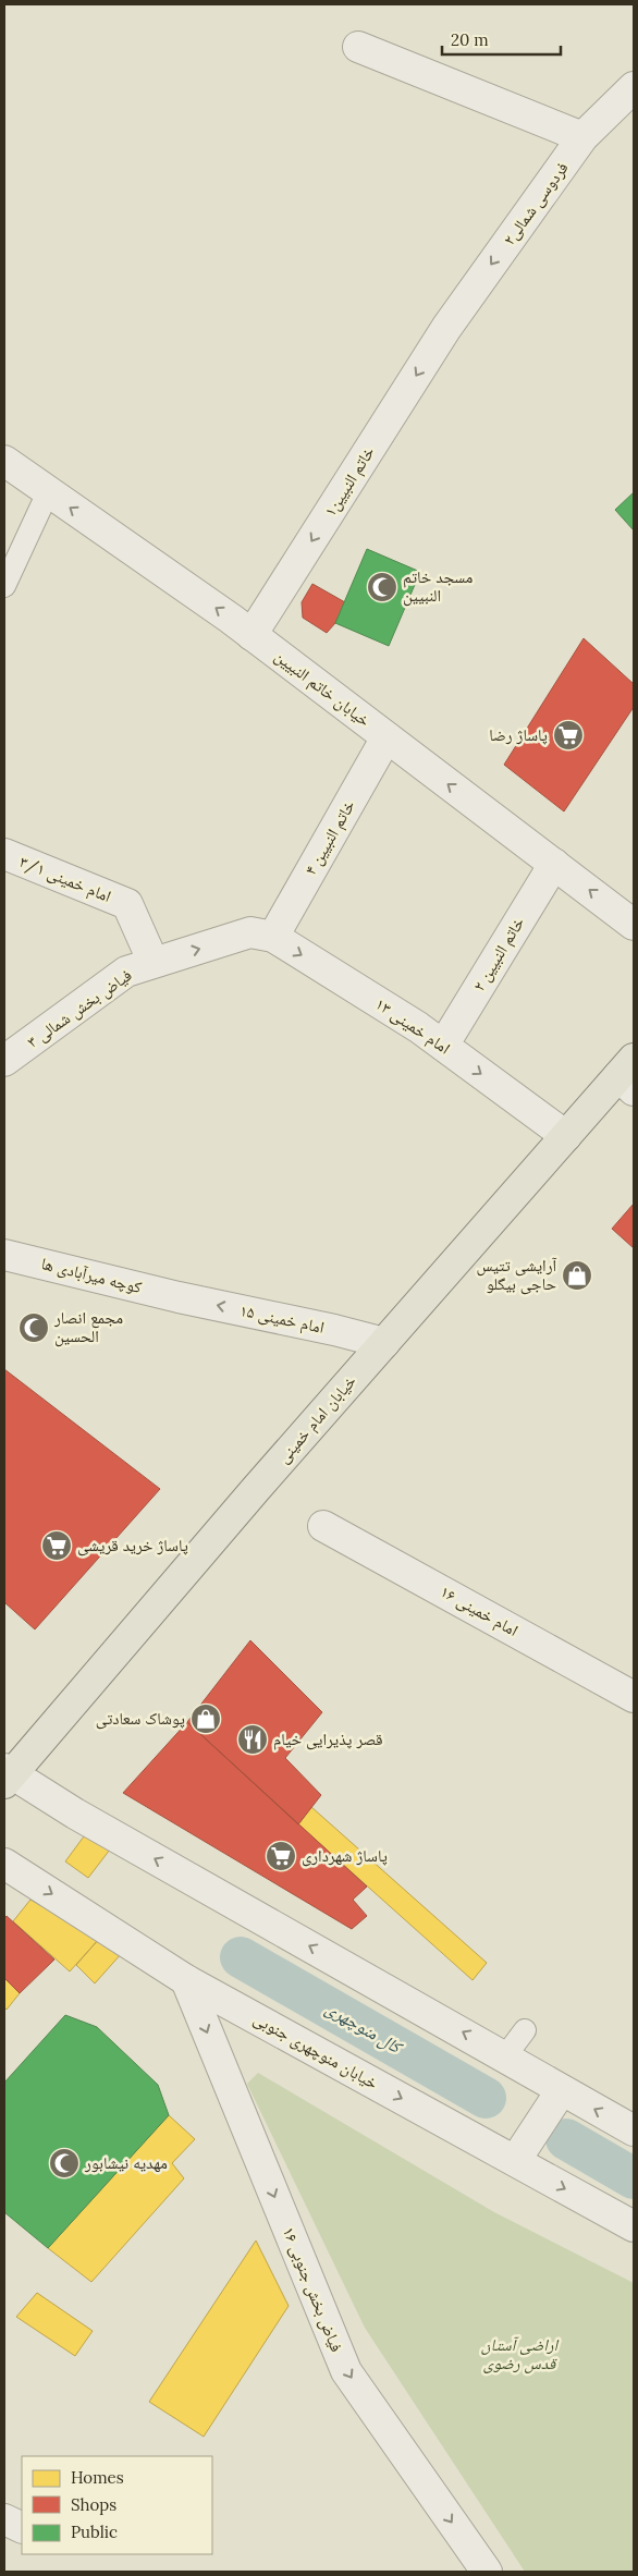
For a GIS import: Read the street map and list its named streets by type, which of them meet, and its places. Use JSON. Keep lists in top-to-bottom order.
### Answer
{
  "streets": {
    "main road": ["خیابان امام خمینی"],
    "street": [
      "فردوسی شمالی۲",
      "خاتم النبیین۱",
      "خیابان خاتم النبیین",
      "خاتم النبیین ۴",
      "امام خمینی ۳/۱",
      "خاتم النبیین ۲",
      "فیاض بخش شمالی ۳",
      "امام خمینی ۱۳",
      "کوچه میرآبادی ها",
      "امام خمینی ۱۵",
      "امام خمینی ۱۶",
      "خیابان منوچهری جنوبی",
      "فیاض بخش جنوبی ۱۶"
    ]
  },
  "crossings": [
    ["فردوسی شمالی۲", "خاتم النبیین۱"],
    ["خاتم النبیین۱", "خیابان خاتم النبیین"],
    ["خیابان خاتم النبیین", "خاتم النبیین ۴"],
    ["خیابان خاتم النبیین", "خاتم النبیین ۲"],
    ["خاتم النبیین ۴", "فیاض بخش شمالی ۳"],
    ["خاتم النبیین ۴", "امام خمینی ۱۳"],
    ["امام خمینی ۳/۱", "فیاض بخش شمالی ۳"],
    ["خاتم النبیین ۲", "امام خمینی ۱۳"],
    ["فیاض بخش شمالی ۳", "امام خمینی ۱۳"],
    ["امام خمینی ۱۳", "خیابان امام خمینی"],
    ["کوچه میرآبادی ها", "امام خمینی ۱۵"],
    ["امام خمینی ۱۵", "خیابان امام خمینی"],
    ["خیابان منوچهری جنوبی", "فیاض بخش جنوبی ۱۶"]
  ],
  "one_way": [
    "فردوسی شمالی۲",
    "خاتم النبیین۱",
    "خیابان خاتم النبیین",
    "فیاض بخش شمالی ۳",
    "امام خمینی ۱۳",
    "امام خمینی ۱۵",
    "فیاض بخش جنوبی ۱۶"
  ],
  "water": ["کال منوچهری"],
  "parks": ["اراضی آستان قدس رضوی"],
  "places": {
    "mosque": ["مسجد خاتم النبیین", "مجمع انصار الحسین", "مهدیه نیشابور"],
    "supermarket": ["پاساژ رضا", "پاساژ خرید قریشی", "پاساژ شهرداری"],
    "shop": ["آرایشی تتیس حاجی بیگلو", "پوشاک سعادتی"],
    "restaurant": ["قصر پذیرایی خیام"]
  },
  "legend": ["Homes", "Shops", "Public"],
  "scale_bar": "20 m"
}
